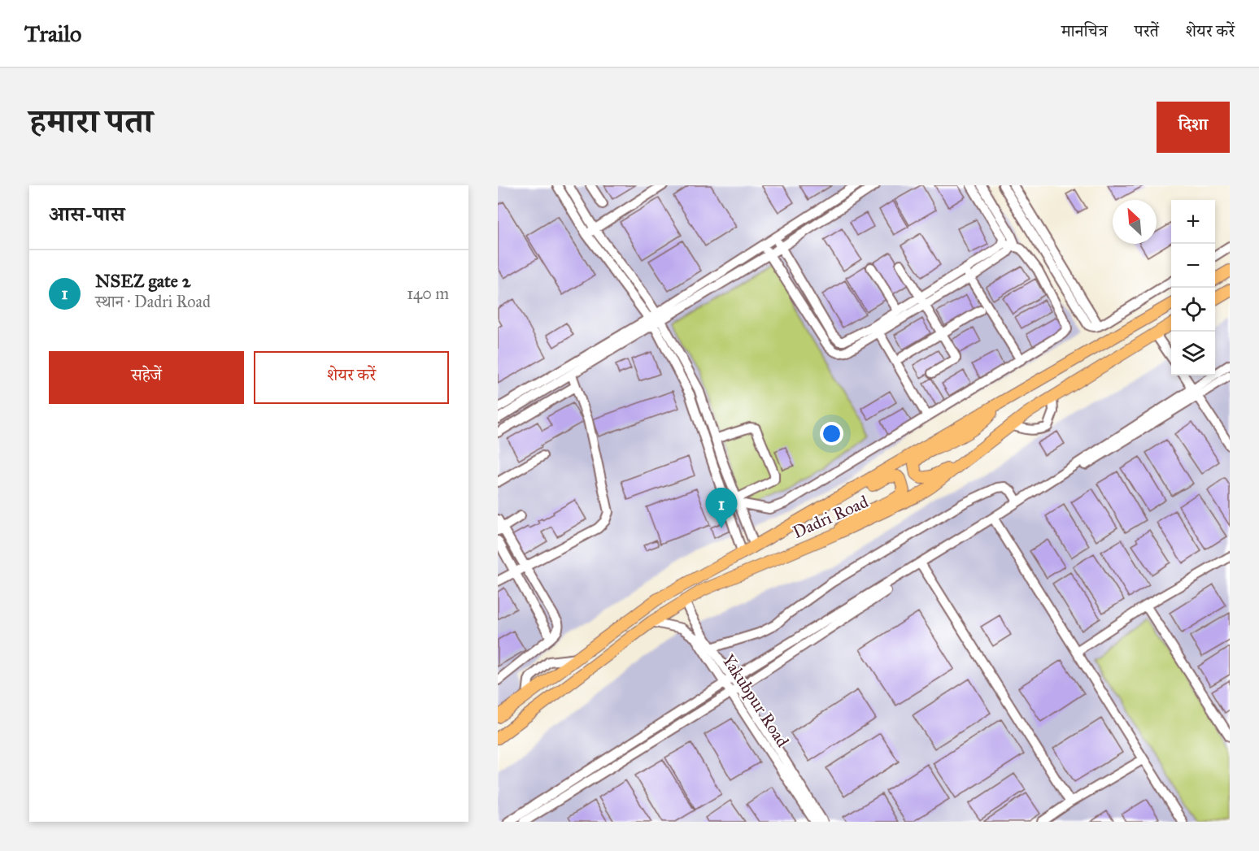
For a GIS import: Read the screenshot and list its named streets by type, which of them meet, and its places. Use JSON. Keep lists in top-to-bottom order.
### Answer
{
  "streets": {
    "main road": ["Dadri Road"],
    "street": ["Yakubpur Road"]
  },
  "crossings": [
    ["Dadri Road", "Yakubpur Road"]
  ],
  "north": "top left",
  "page": {
    "header": "Trailo",
    "nav": ["मानचित्र", "परतें", "शेयर करें"],
    "title": "हमारा पता",
    "buttons": [
      "दिशा",
      ["सहेजें", "शेयर करें"]
    ],
    "heading": "आस-पास",
    "map_buttons": ["+", "−"],
    "list": [
      {
        "mark": "1",
        "name": "NSEZ gate 2",
        "note": "स्थान · Dadri Road",
        "value": "140 m"
      }
    ],
    "pins": "1"
  }
}
